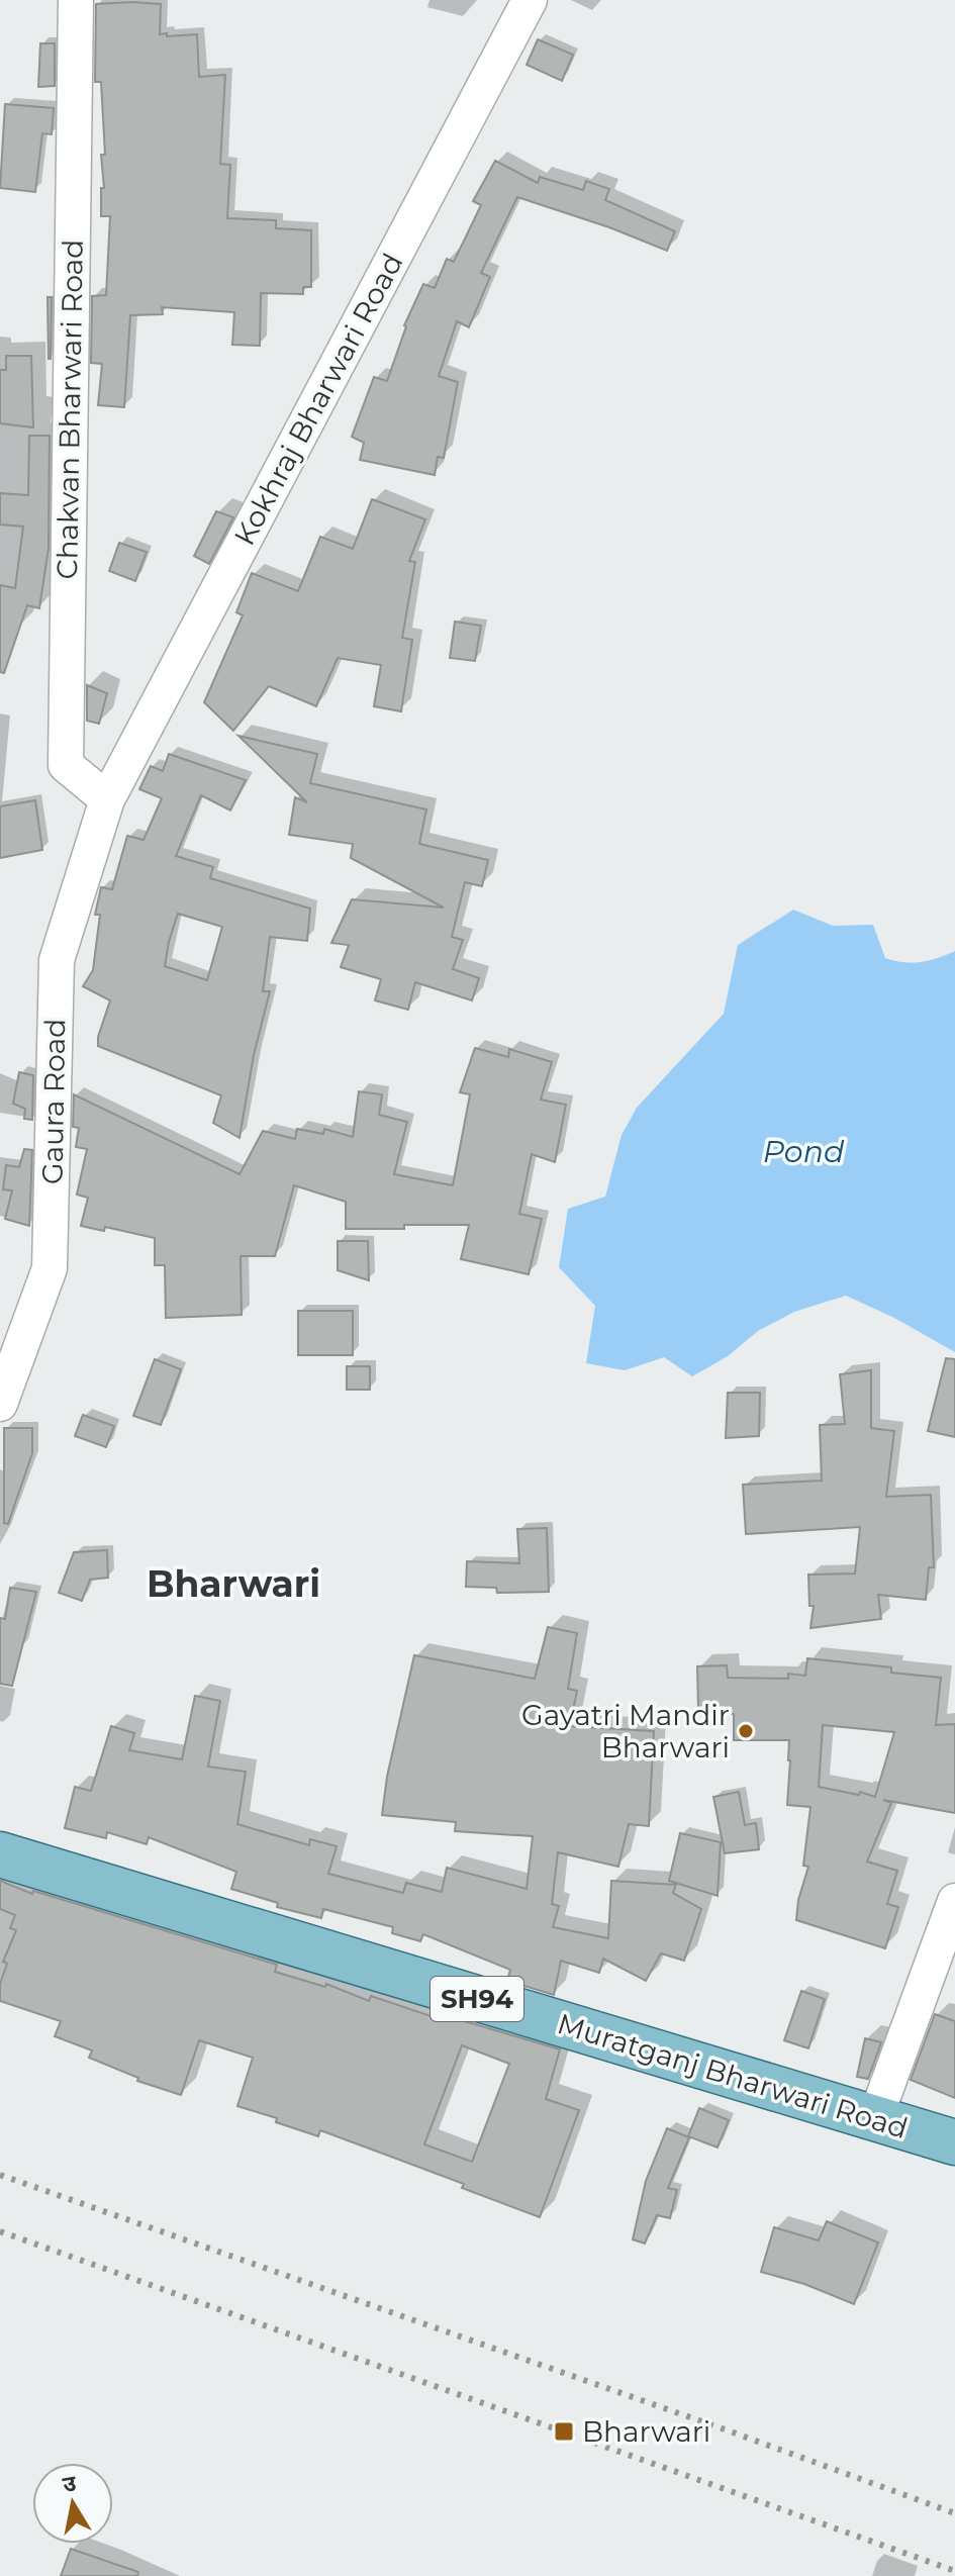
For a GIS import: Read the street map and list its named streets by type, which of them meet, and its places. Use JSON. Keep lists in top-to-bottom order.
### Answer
{
  "streets": {
    "main road": ["SH94", "Muratganj Bharwari Road"],
    "street": ["Kokhraj Bharwari Road", "Chakvan Bharwari Road", "Gaura Road"]
  },
  "crossings": [
    ["Kokhraj Bharwari Road", "Chakvan Bharwari Road"],
    ["Kokhraj Bharwari Road", "Gaura Road"],
    ["Chakvan Bharwari Road", "Gaura Road"]
  ],
  "districts": ["Bharwari"],
  "water": ["Pond"],
  "places": {
    "other": ["Gayatri Mandir Bharwari"],
    "transit": ["Bharwari"]
  },
  "north": "top"
}
